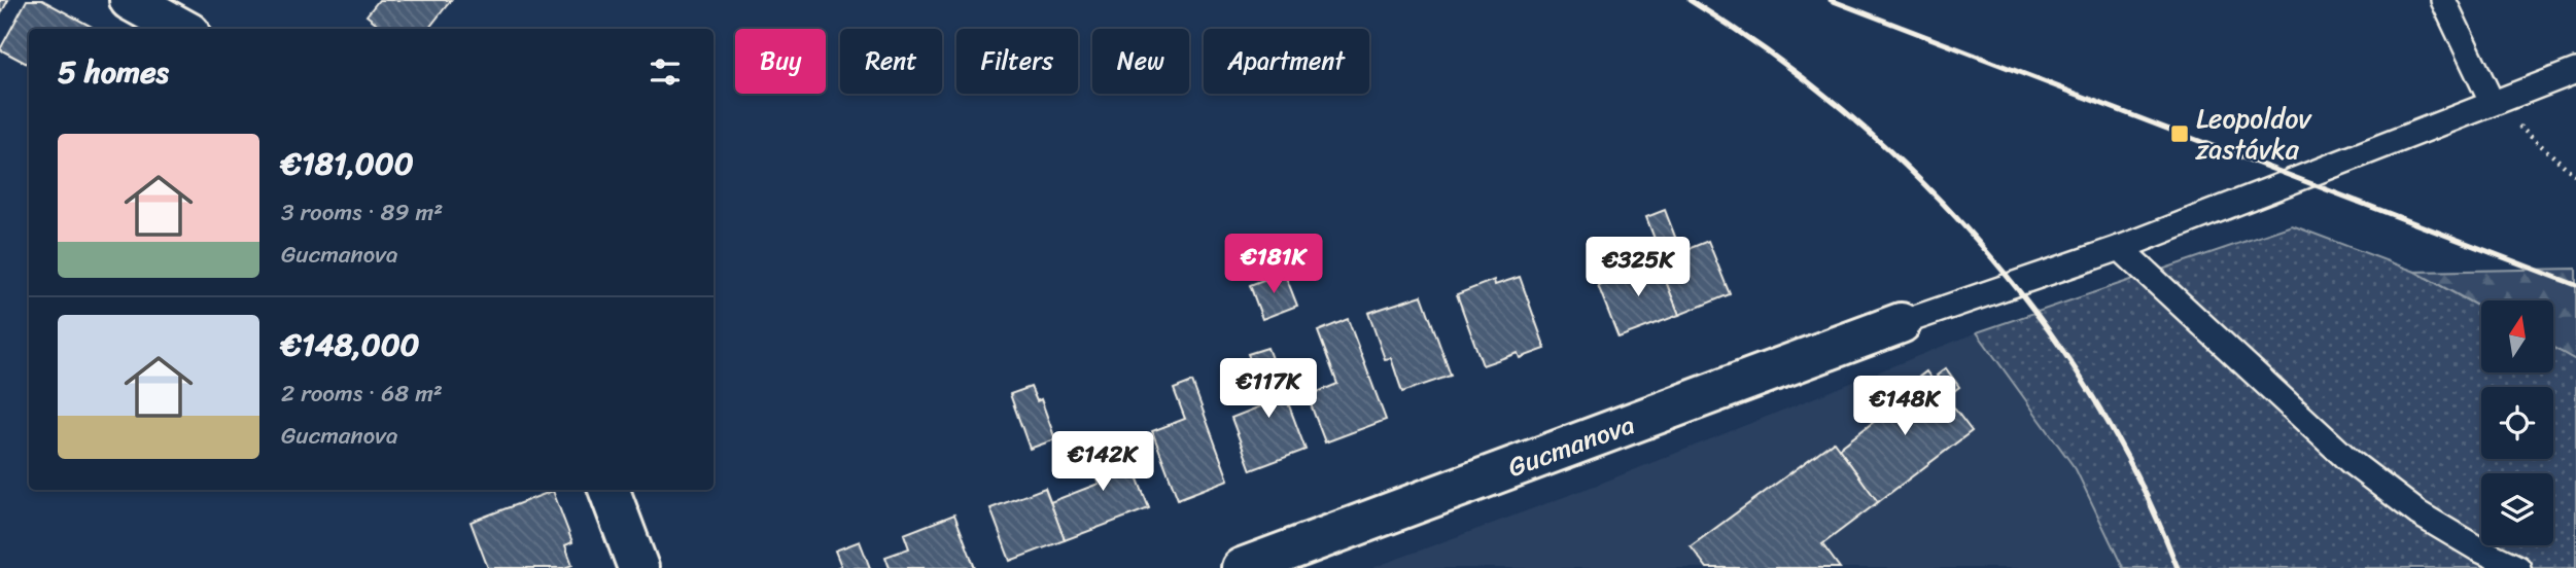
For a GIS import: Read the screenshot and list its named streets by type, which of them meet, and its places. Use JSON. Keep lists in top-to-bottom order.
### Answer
{
  "streets": {
    "street": ["Gucmanova"]
  },
  "places": {
    "transit": ["Leopoldov zastávka"]
  },
  "north": "top",
  "page": {
    "chip": [
      "Buy",
      "Rent",
      "Filters",
      "New",
      "Apartment"
    ],
    "heading": "5 homes",
    "list": [
      {
        "name": "€181,000",
        "note": "3 rooms · 89 m² · Gucmanova"
      },
      {
        "name": "€148,000",
        "note": "2 rooms · 68 m² · Gucmanova"
      }
    ],
    "price": [
      "€181K",
      "€325K",
      "€117K",
      "€148K",
      "€142K"
    ]
  }
}
